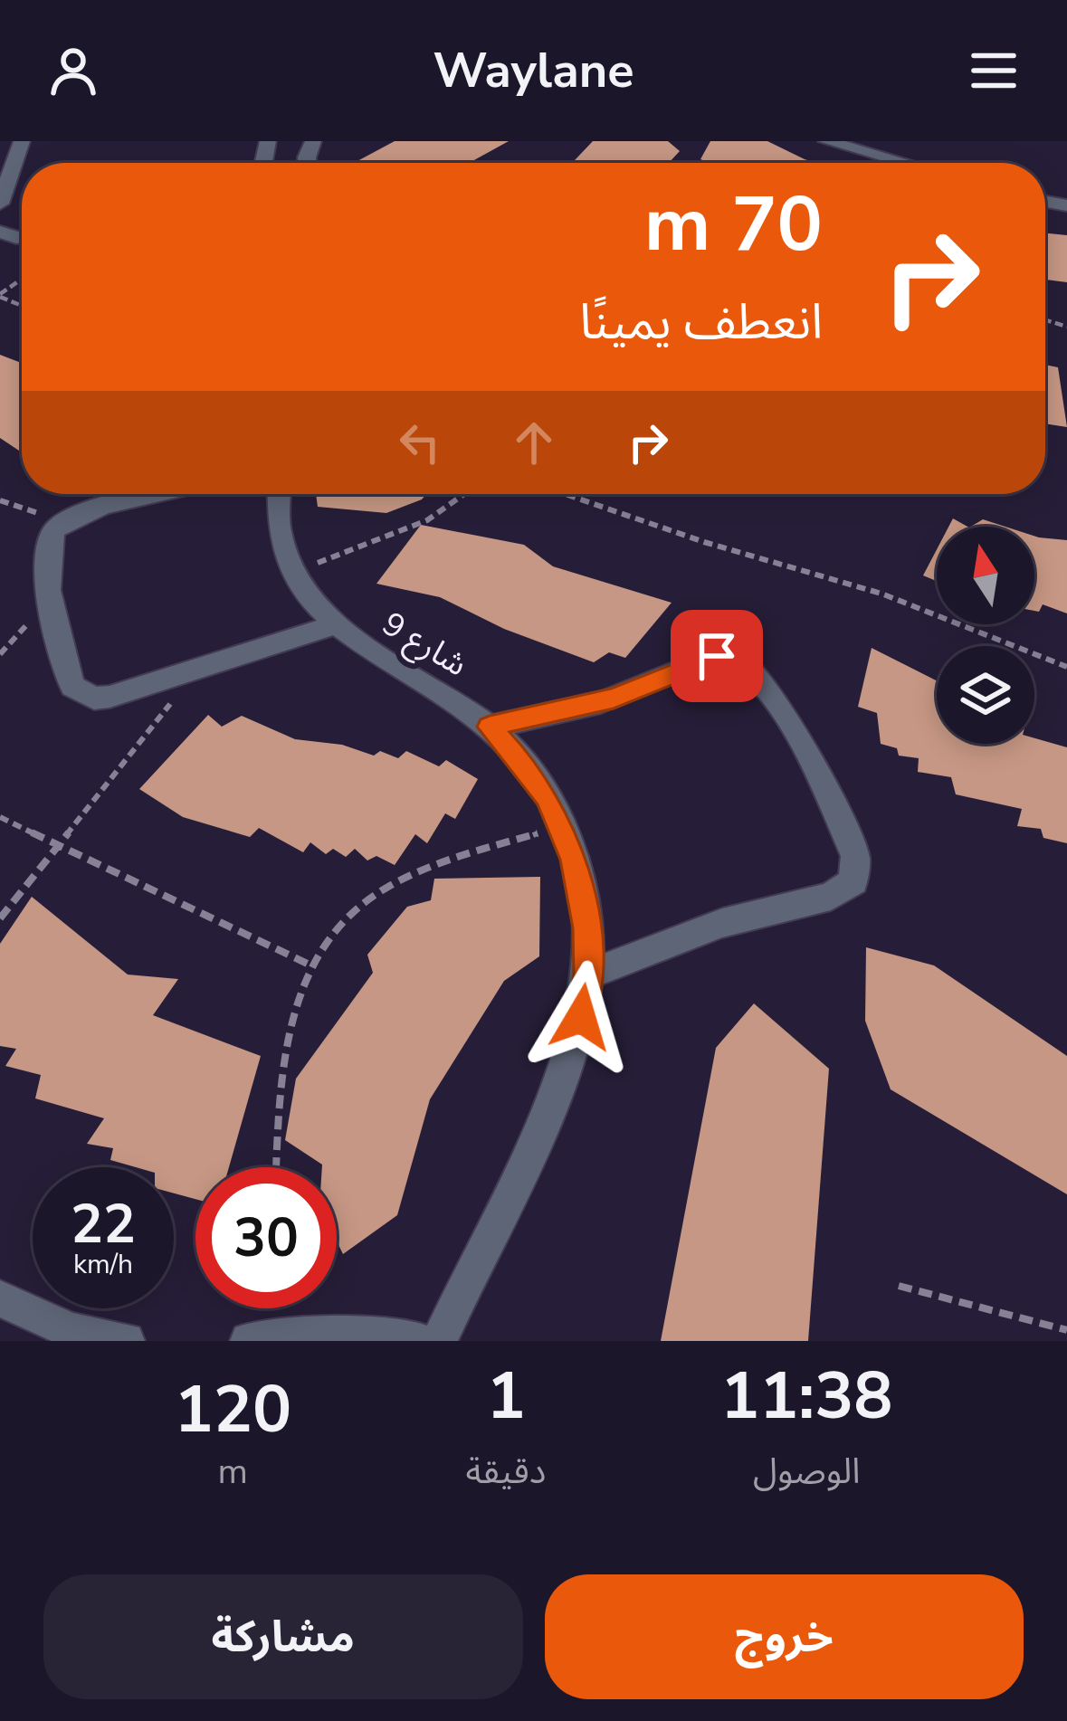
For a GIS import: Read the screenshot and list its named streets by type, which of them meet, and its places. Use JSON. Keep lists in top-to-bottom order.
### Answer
{
  "streets": {
    "street": ["شارع 9"]
  },
  "north": "top",
  "page": {
    "header": "Waylane",
    "turn": ["70 m", "انعطف يمينًا"],
    "speed": "22 km/h",
    "limit": "30",
    "eta": [
      "11:38",
      "الوصول",
      "1",
      "دقيقة",
      "120",
      "m"
    ],
    "buttons": ["خروج", "مشاركة"]
  }
}
